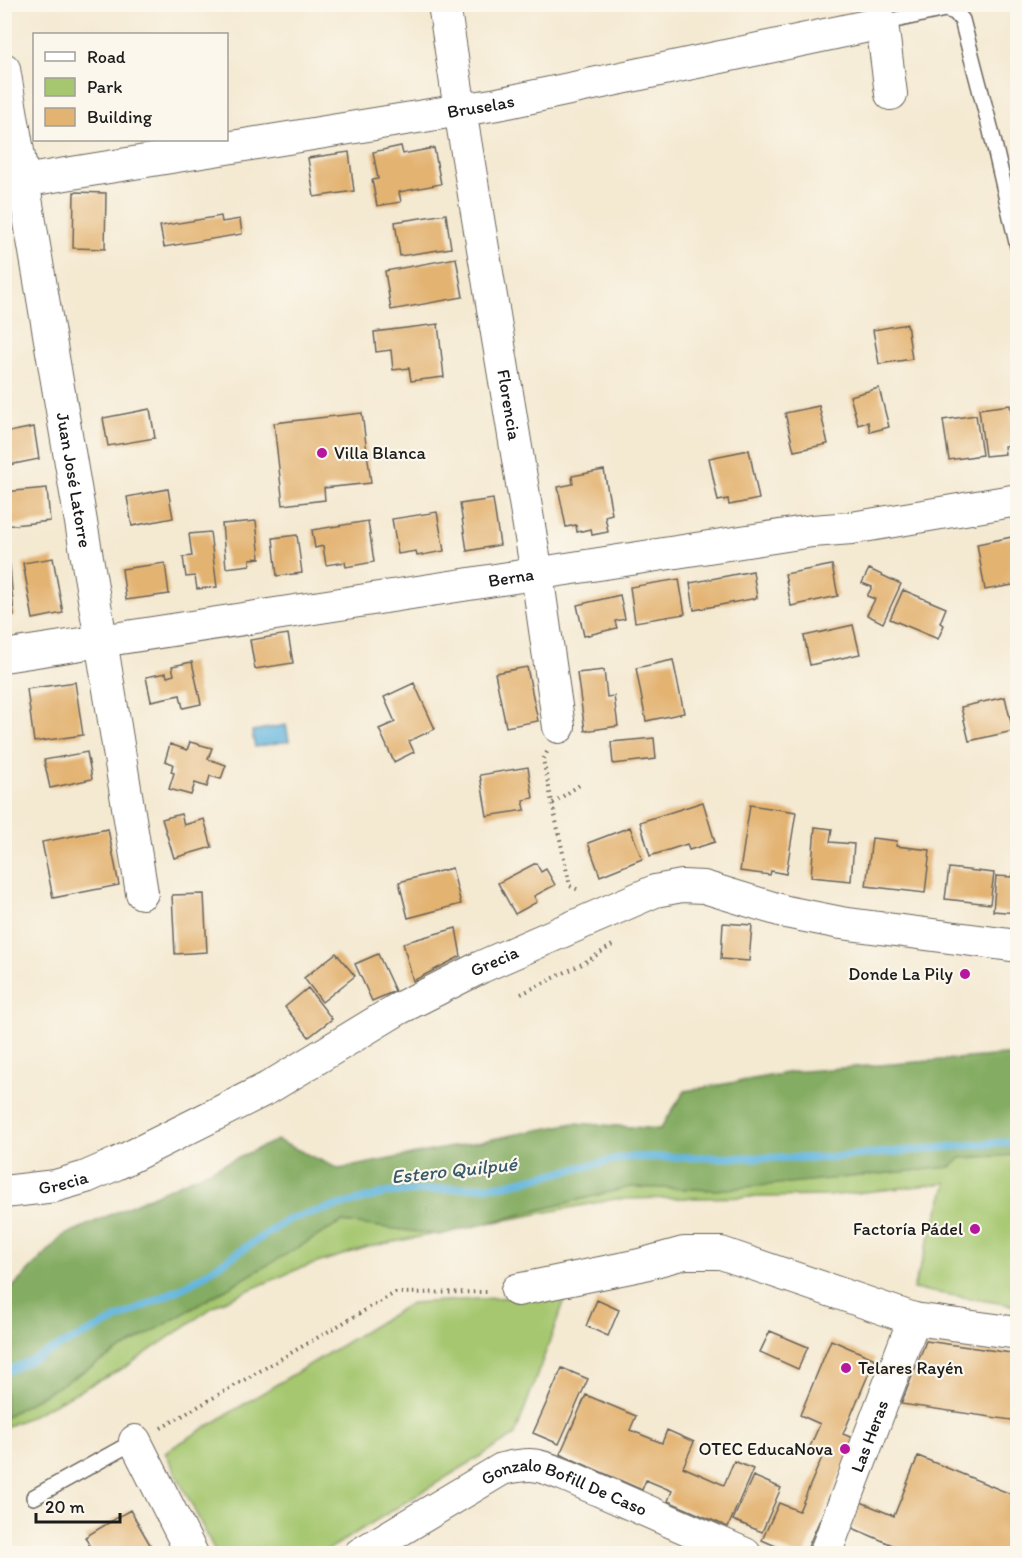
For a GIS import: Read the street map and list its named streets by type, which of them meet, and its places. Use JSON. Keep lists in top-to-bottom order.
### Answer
{
  "streets": {
    "street": [
      "Bruselas",
      "Florencia",
      "Juan José Latorre",
      "Berna",
      "Grecia",
      "Las Heras",
      "Gonzalo Bofill De Caso"
    ]
  },
  "crossings": [
    ["Bruselas", "Florencia"],
    ["Bruselas", "Juan José Latorre"],
    ["Florencia", "Berna"],
    ["Juan José Latorre", "Berna"]
  ],
  "water": ["Estero Quilpué"],
  "places": [
    "Villa Blanca",
    "Donde La Pily",
    "Factoría Pádel",
    "Telares Rayén",
    "OTEC EducaNova"
  ],
  "legend": ["Road", "Park", "Building"],
  "scale_bar": "20 m"
}
